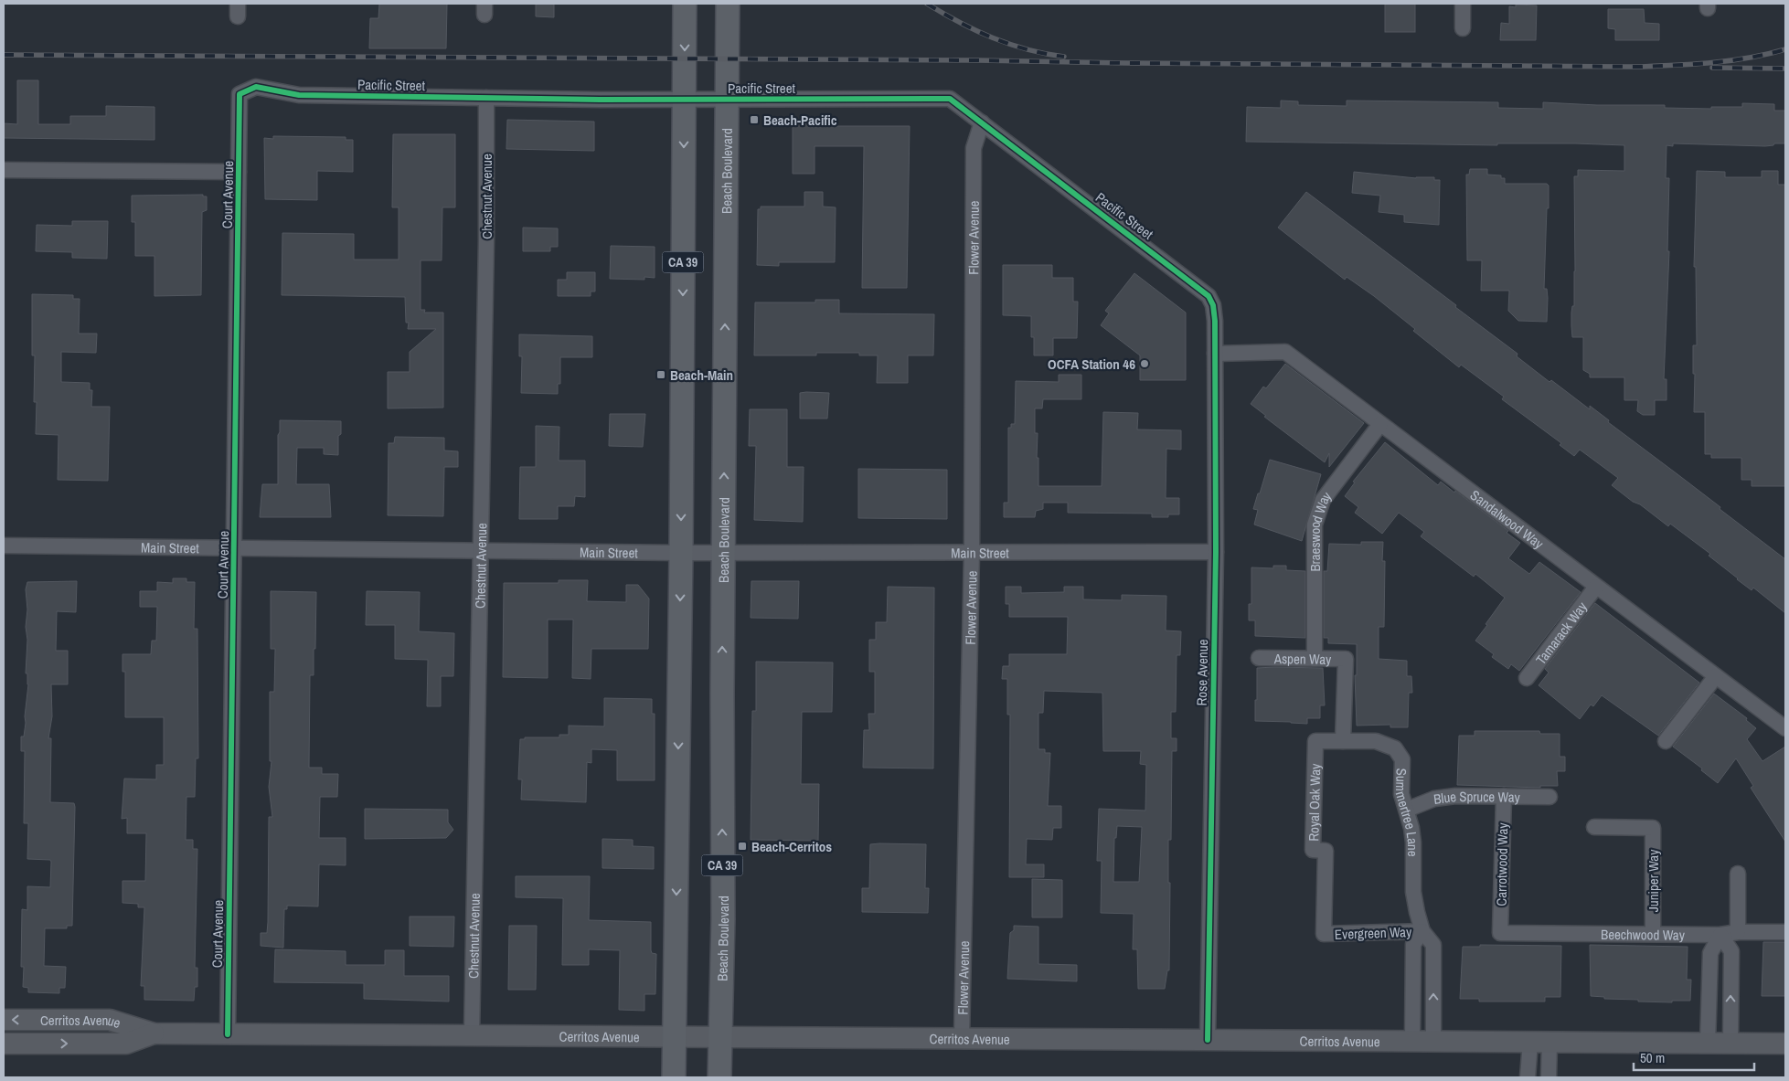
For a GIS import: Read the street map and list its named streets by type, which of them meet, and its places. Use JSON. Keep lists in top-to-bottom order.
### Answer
{
  "streets": {
    "main road": ["Beach Boulevard", "CA 39", "Cerritos Avenue"],
    "street": [
      "Pacific Street",
      "Court Avenue",
      "Chestnut Avenue",
      "Flower Avenue",
      "Sandalwood Way",
      "Braeswood Way",
      "Main Street",
      "Tamarack Way",
      "Aspen Way",
      "Rose Avenue",
      "Blue Spruce Way",
      "Royal Oak Way",
      "Summertree Lane",
      "Carrotwood Way",
      "Juniper Way",
      "Evergreen Way",
      "Beechwood Way"
    ]
  },
  "crossings": [
    ["Pacific Street", "Beach Boulevard"],
    ["Pacific Street", "Court Avenue"],
    ["Pacific Street", "Chestnut Avenue"],
    ["Pacific Street", "Flower Avenue"],
    ["Pacific Street", "CA 39"],
    ["Pacific Street", "Rose Avenue"],
    ["Beach Boulevard", "Main Street"],
    ["Beach Boulevard", "Cerritos Avenue"],
    ["Court Avenue", "Main Street"],
    ["Court Avenue", "Cerritos Avenue"],
    ["Chestnut Avenue", "Main Street"],
    ["Chestnut Avenue", "Cerritos Avenue"],
    ["Flower Avenue", "Main Street"],
    ["Flower Avenue", "Cerritos Avenue"],
    ["CA 39", "Main Street"],
    ["CA 39", "Cerritos Avenue"],
    ["Sandalwood Way", "Braeswood Way"],
    ["Sandalwood Way", "Tamarack Way"],
    ["Sandalwood Way", "Rose Avenue"],
    ["Braeswood Way", "Aspen Way"],
    ["Main Street", "Rose Avenue"],
    ["Aspen Way", "Summertree Lane"],
    ["Rose Avenue", "Cerritos Avenue"],
    ["Blue Spruce Way", "Summertree Lane"],
    ["Blue Spruce Way", "Carrotwood Way"],
    ["Royal Oak Way", "Summertree Lane"],
    ["Royal Oak Way", "Evergreen Way"],
    ["Summertree Lane", "Evergreen Way"],
    ["Summertree Lane", "Cerritos Avenue"],
    ["Carrotwood Way", "Beechwood Way"],
    ["Juniper Way", "Beechwood Way"]
  ],
  "places": {
    "transit": ["Beach-Pacific", "Beach-Main", "Beach-Cerritos"],
    "other": ["OCFA Station 46"]
  },
  "scale_bar": "50 m"
}
